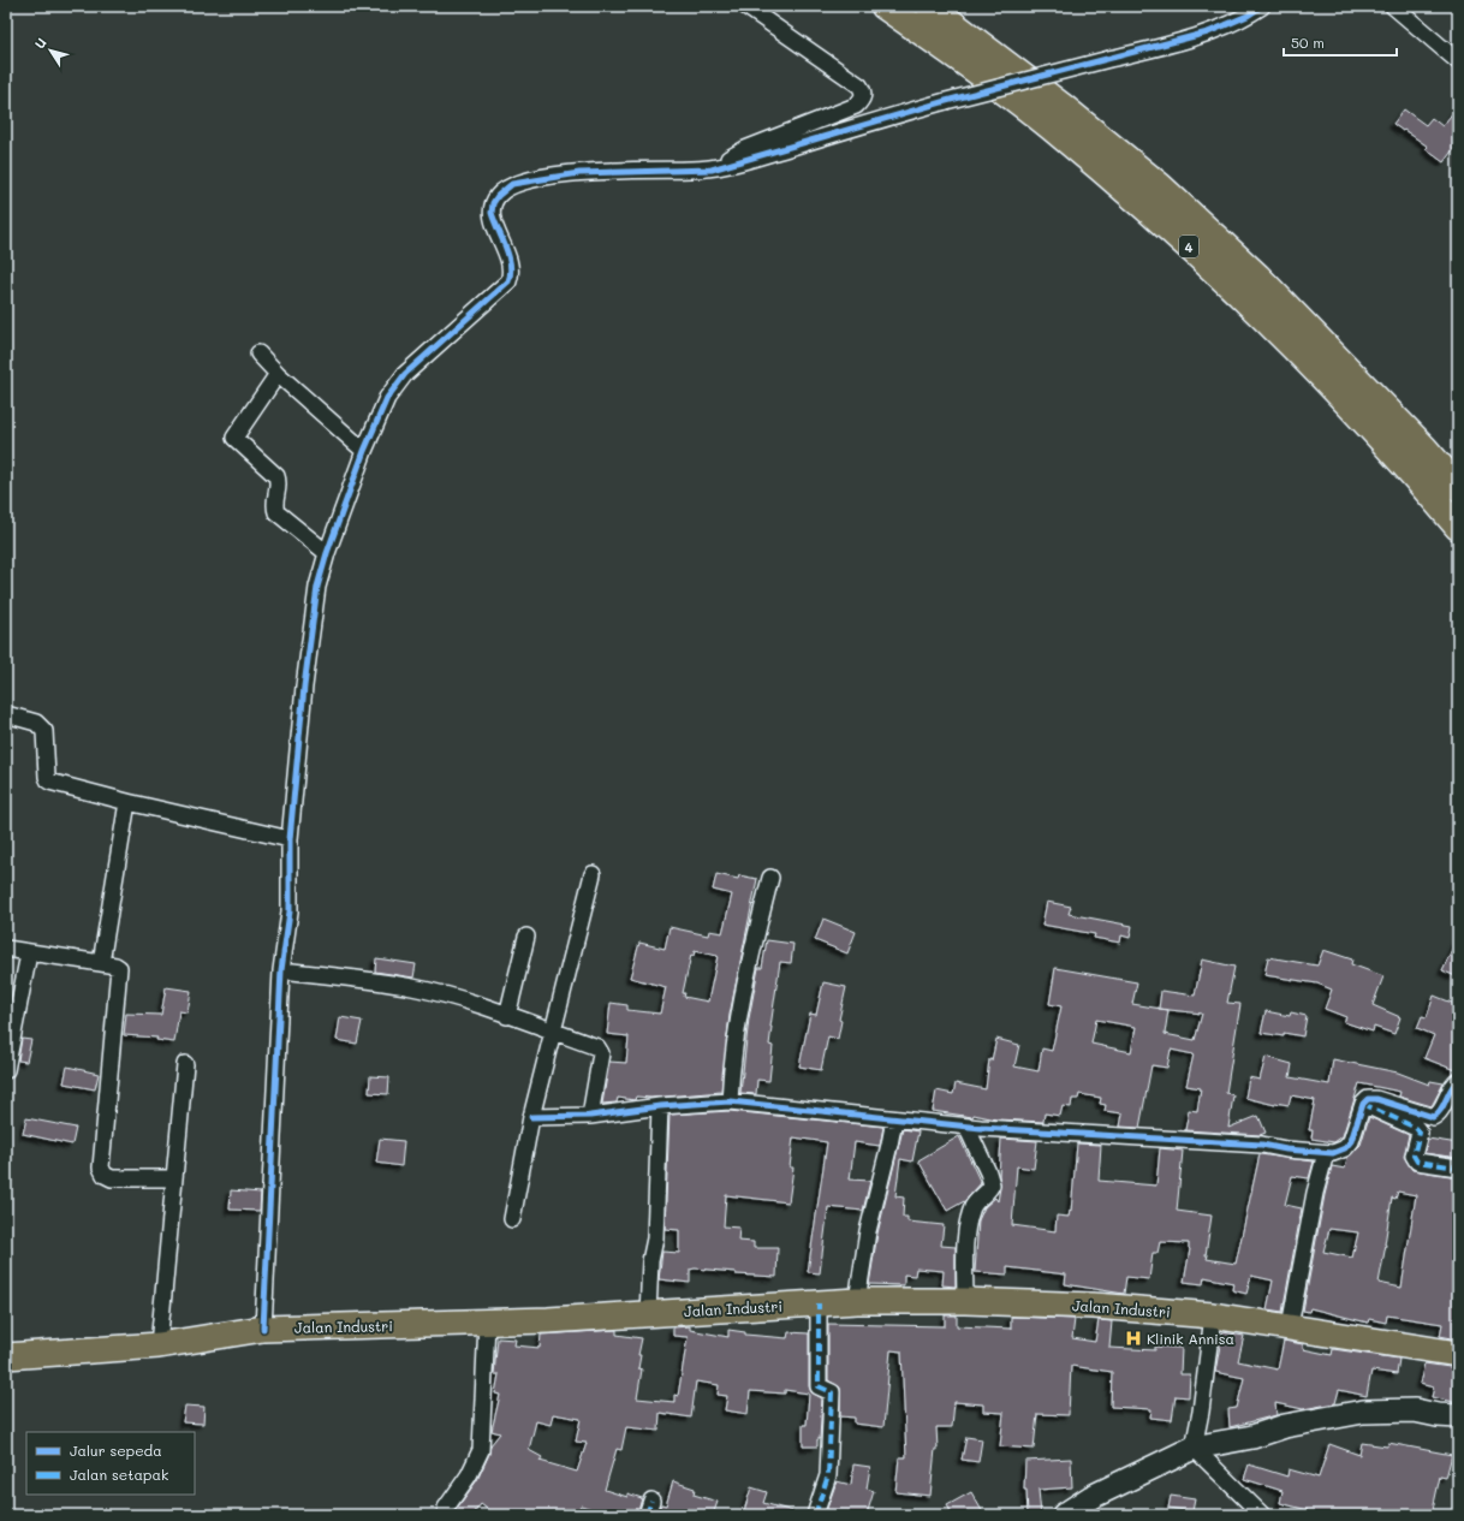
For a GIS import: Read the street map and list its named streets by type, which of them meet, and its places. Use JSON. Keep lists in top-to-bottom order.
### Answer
{
  "streets": {
    "highway": ["4"],
    "main road": ["Jalan Industri"]
  },
  "places": {
    "hospital": ["Klinik Annisa"]
  },
  "legend": ["Jalur sepeda", "Jalan setapak"],
  "scale_bar": "50 m",
  "north": "top left"
}
